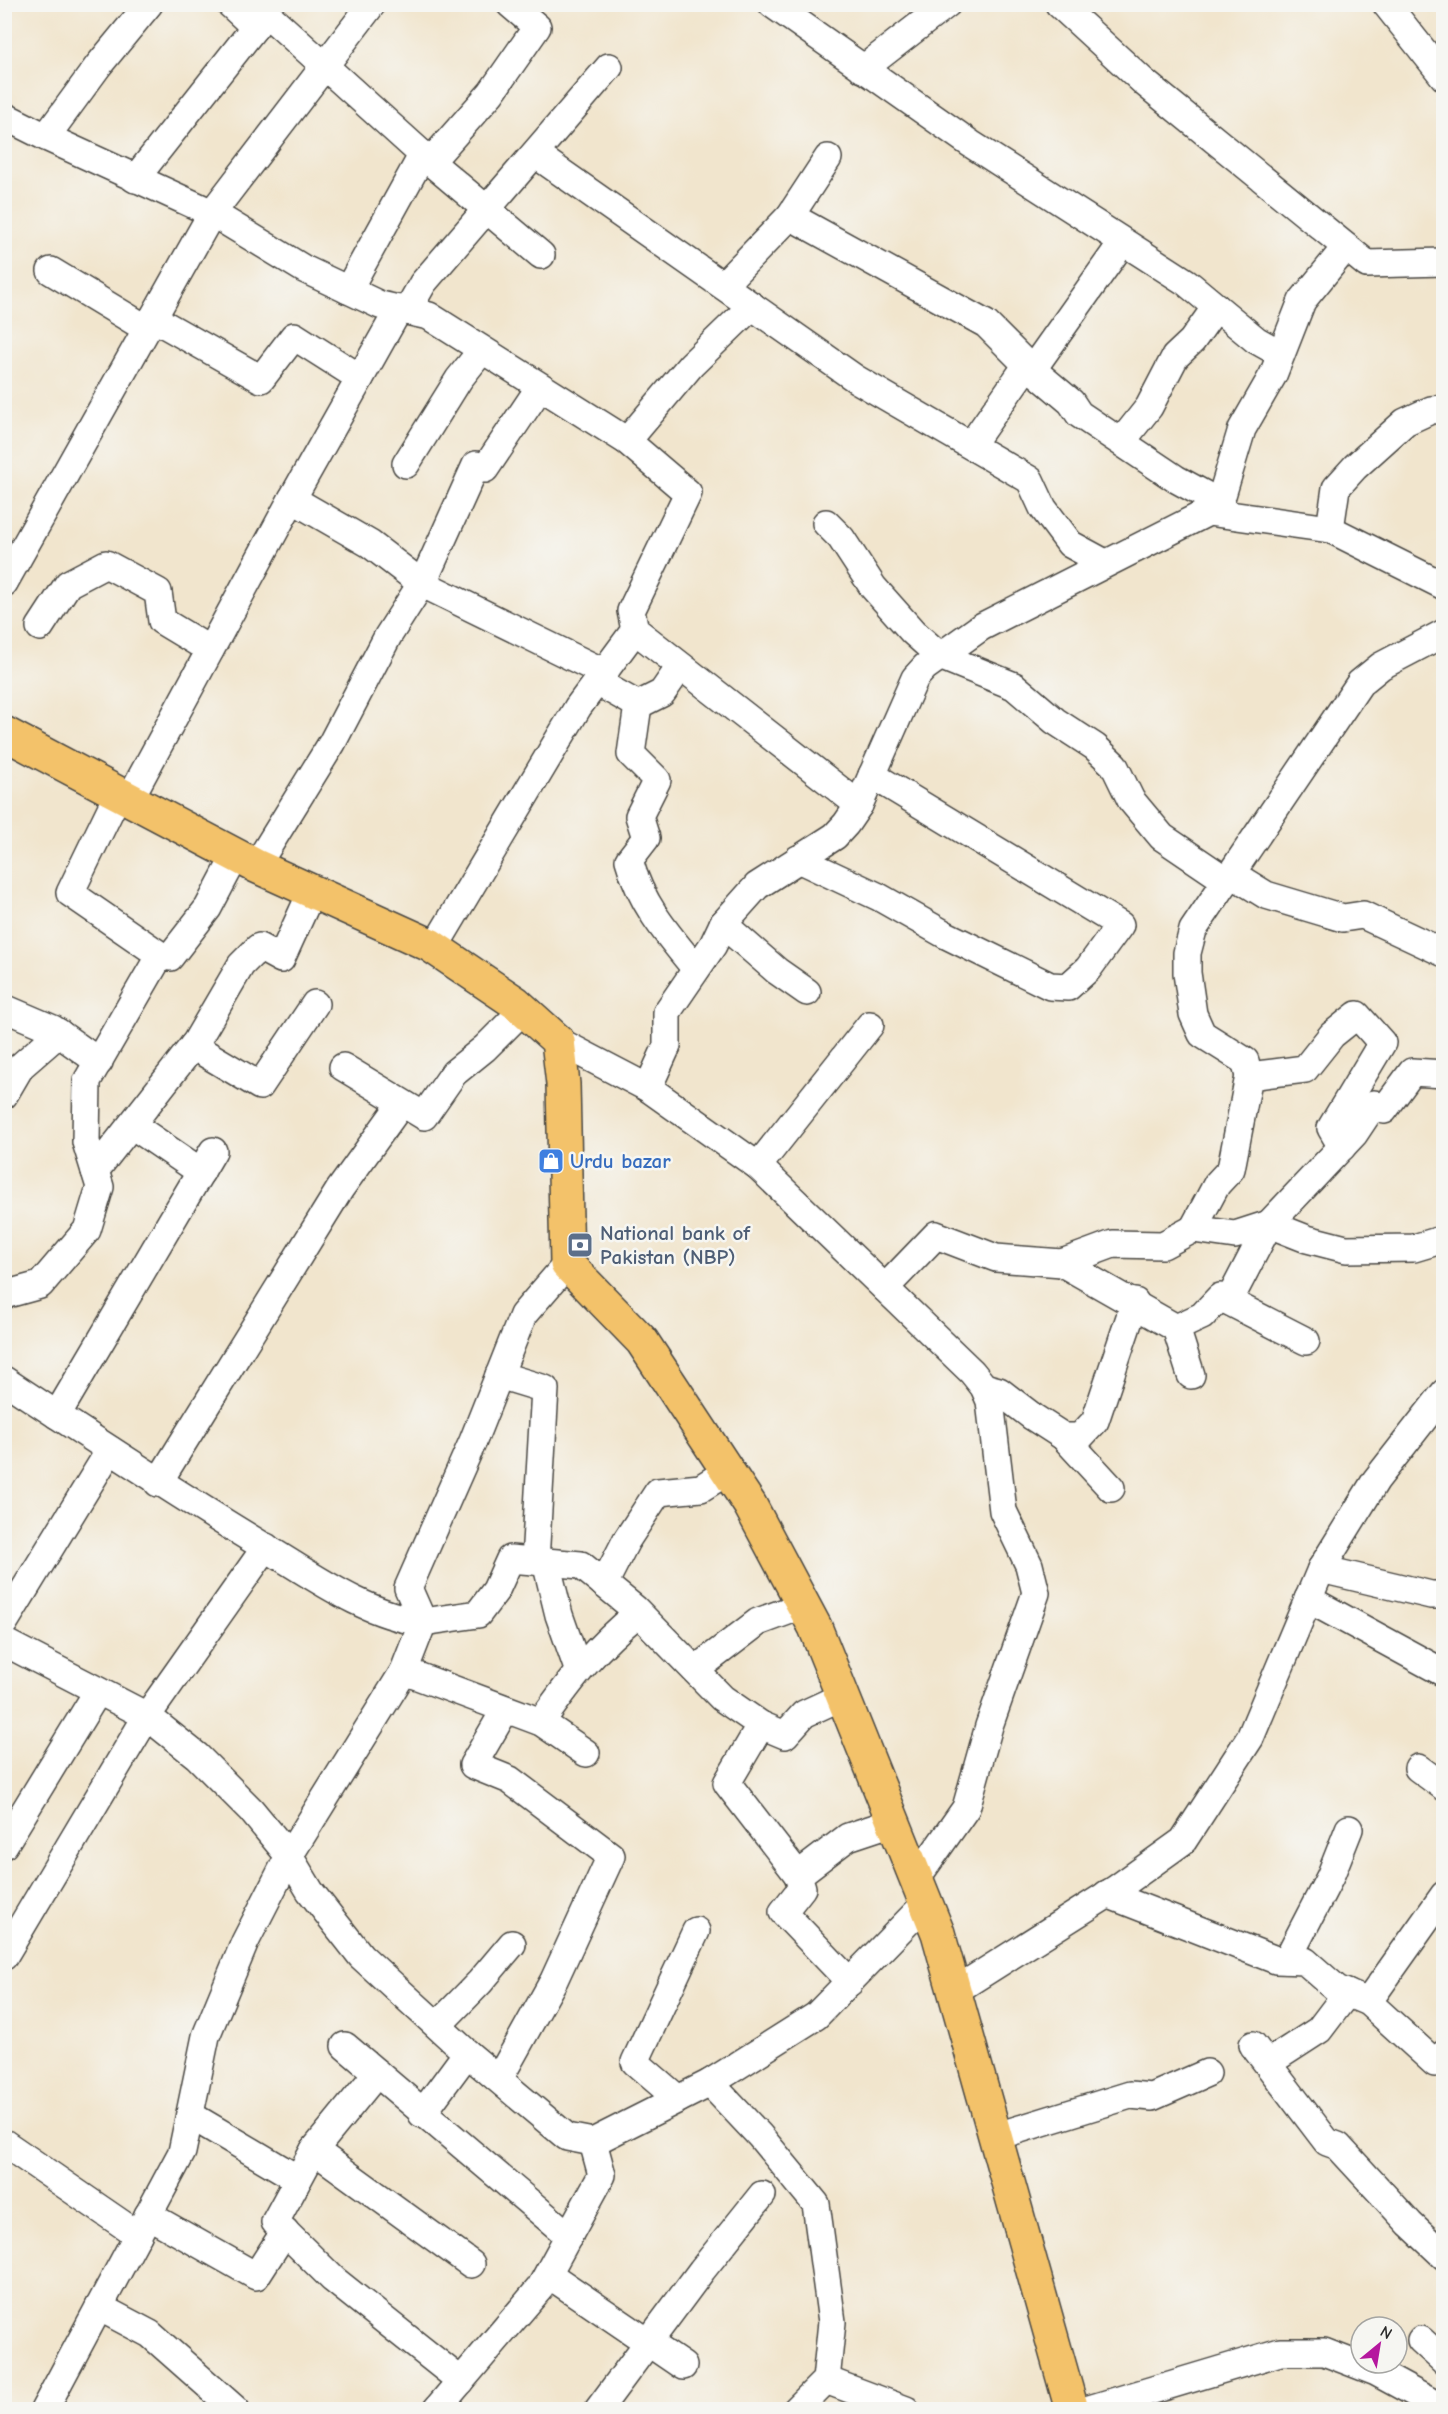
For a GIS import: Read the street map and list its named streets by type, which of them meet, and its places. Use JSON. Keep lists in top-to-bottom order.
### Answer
{
  "places": {
    "shop": ["Urdu bazar"],
    "bank": ["National bank of Pakistan (NBP)"]
  },
  "north": "top right"
}
